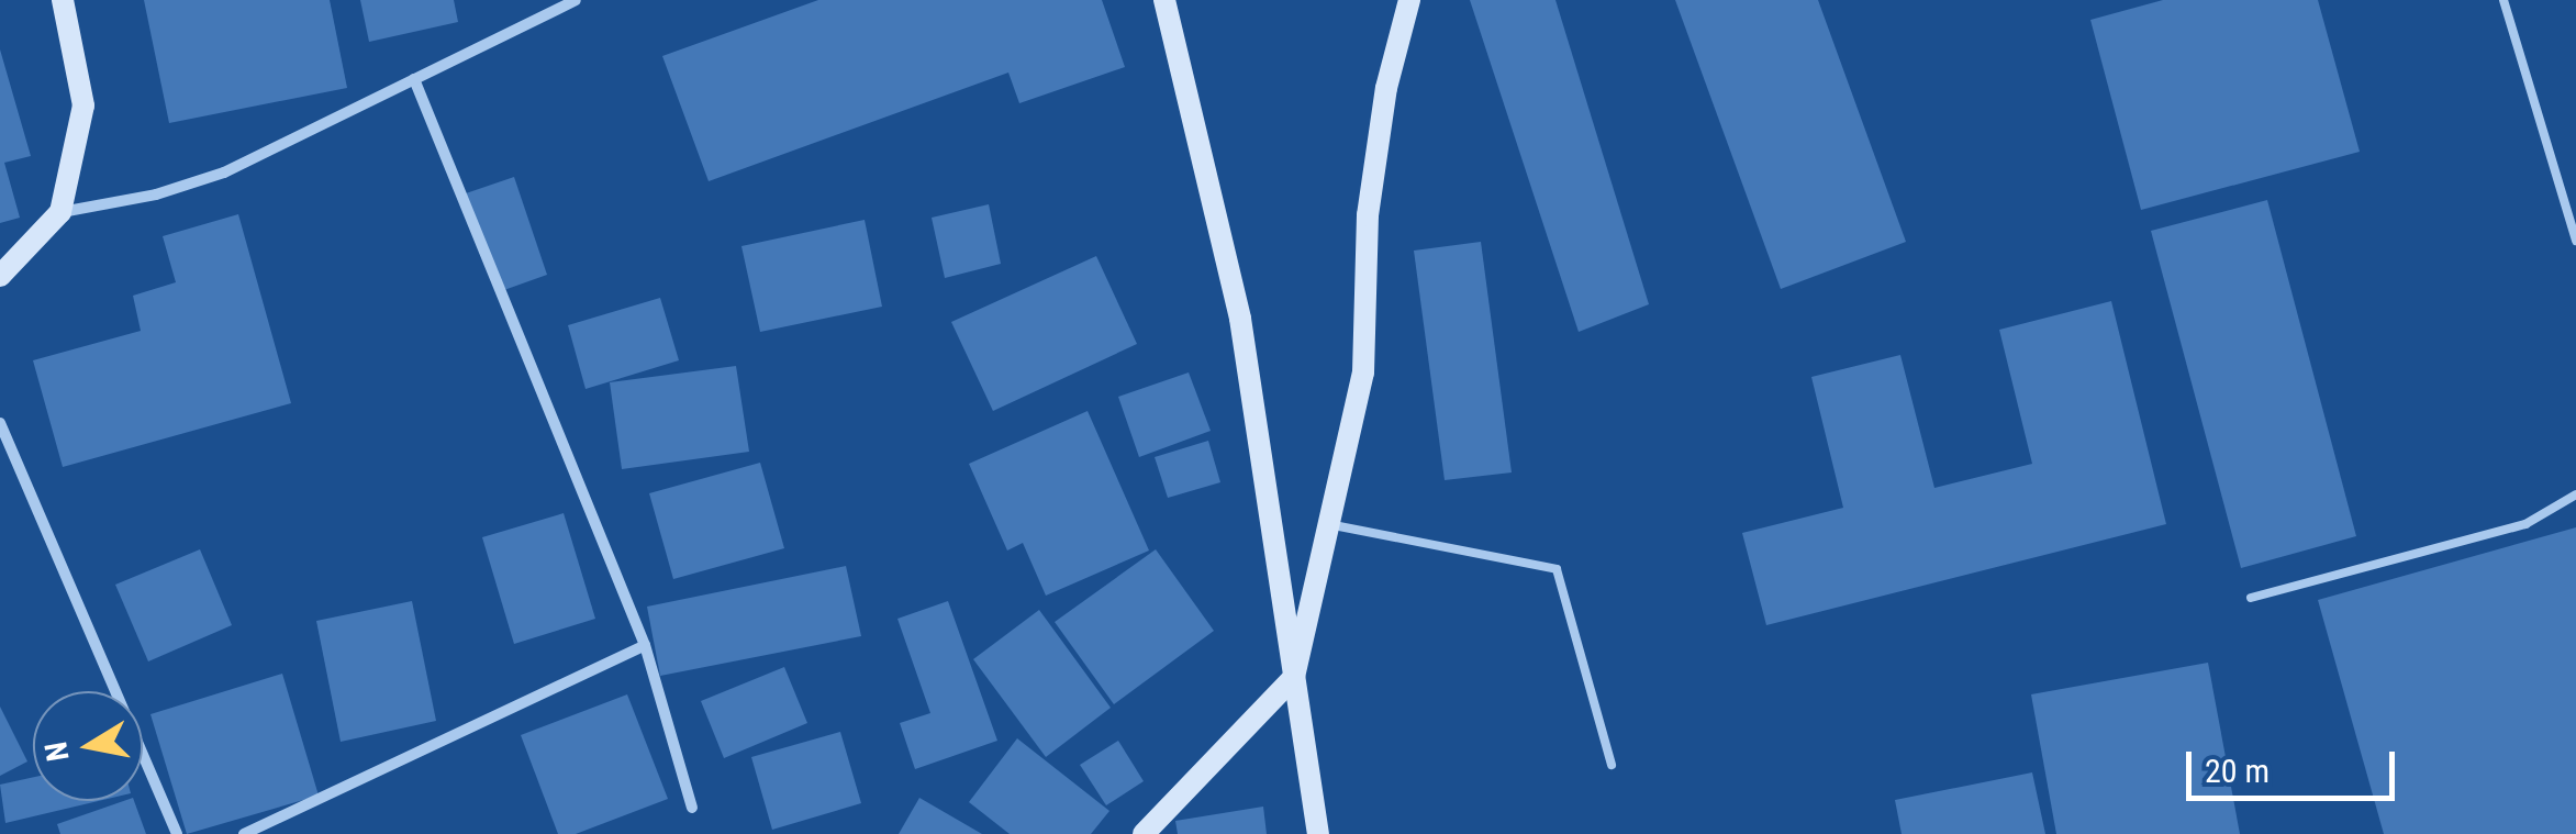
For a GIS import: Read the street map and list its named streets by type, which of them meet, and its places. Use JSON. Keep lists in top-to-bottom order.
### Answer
{
  "scale_bar": "20 m",
  "north": "left"
}
